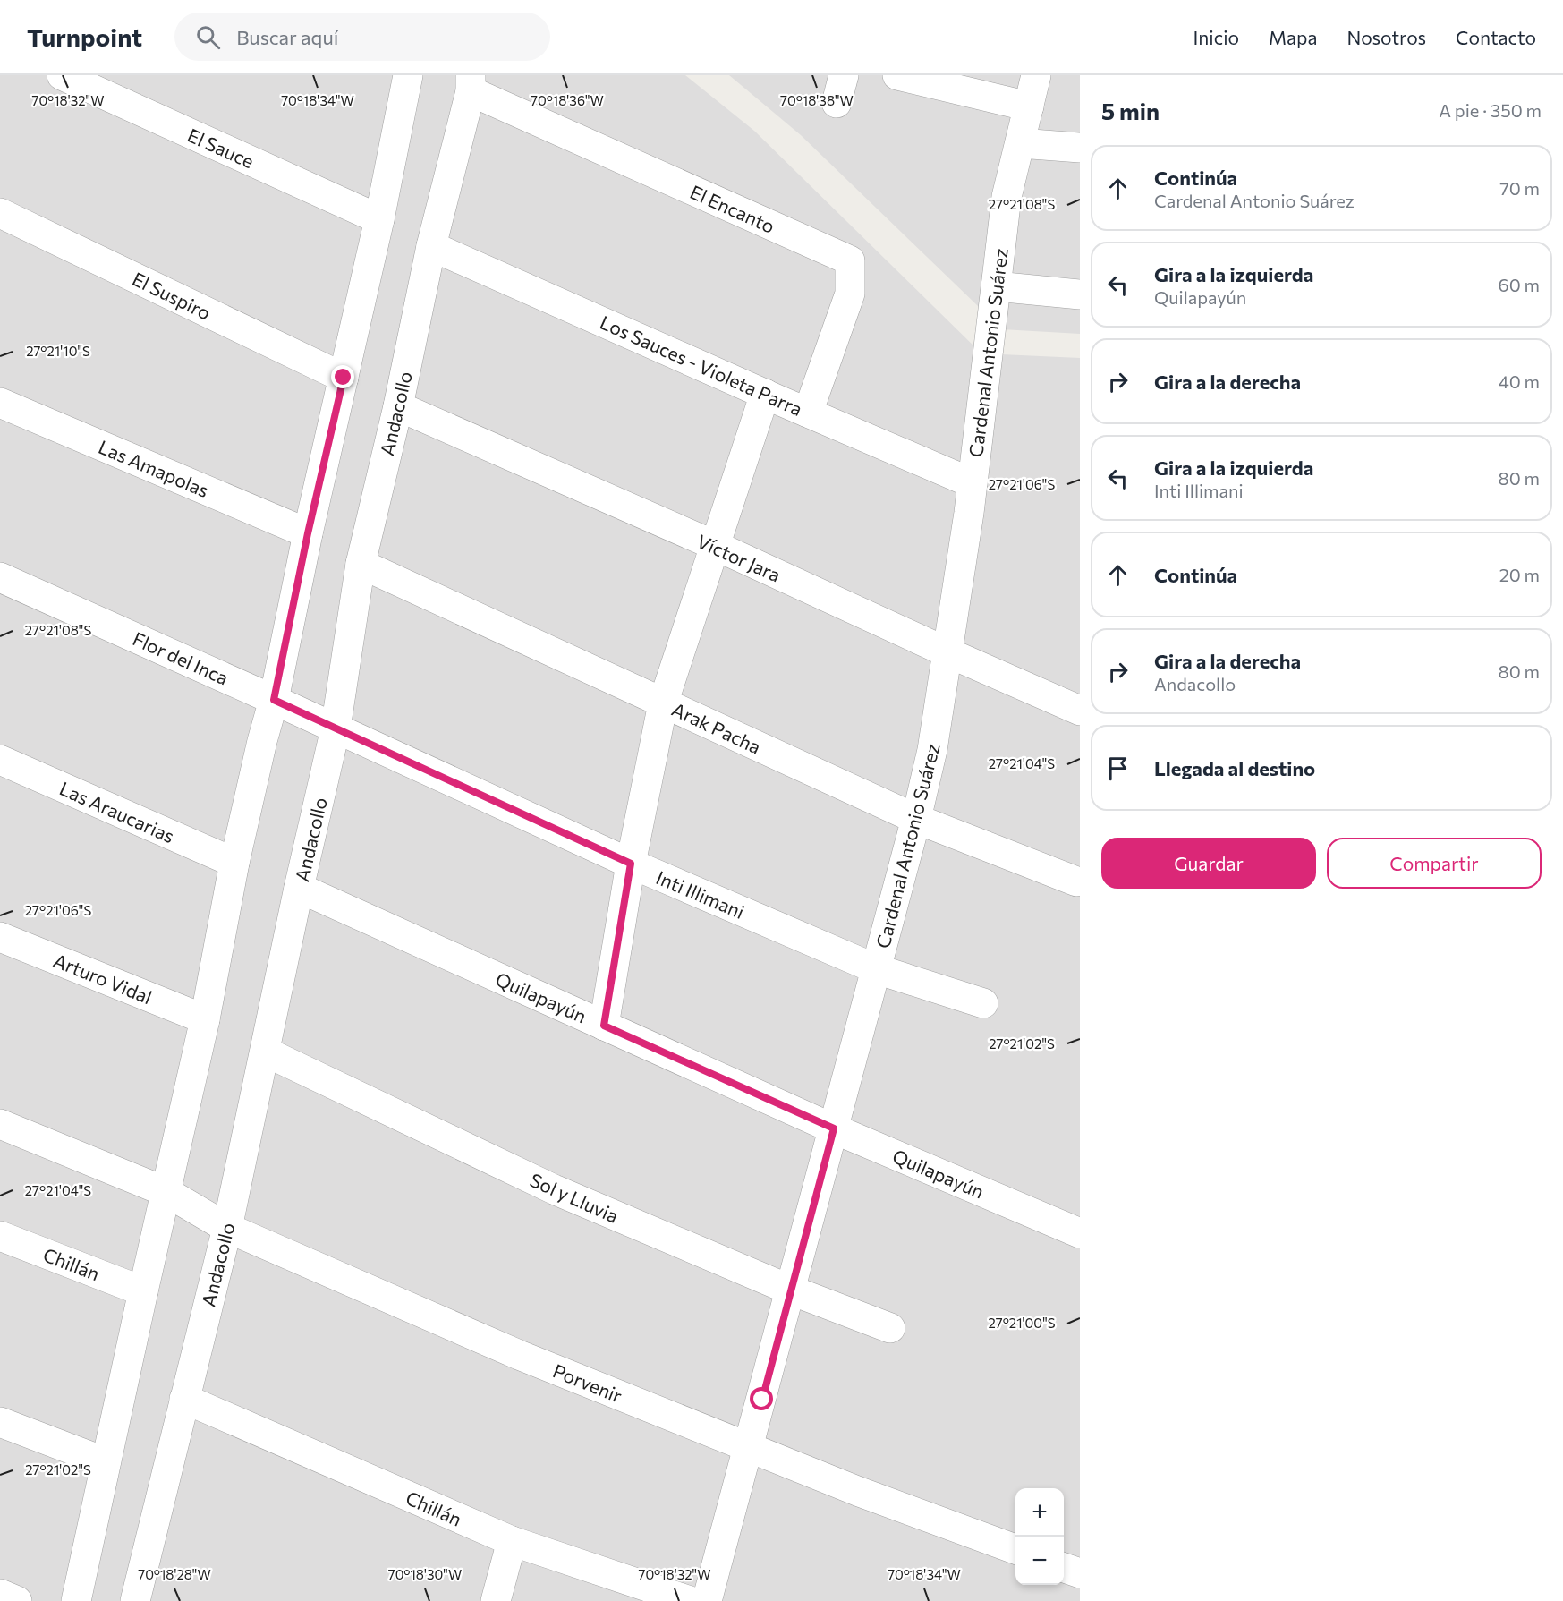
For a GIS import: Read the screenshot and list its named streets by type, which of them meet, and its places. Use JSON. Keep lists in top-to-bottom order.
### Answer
{
  "streets": {
    "street": [
      "El Sauce",
      "El Encanto",
      "El Suspiro",
      "Cardenal Antonio Suárez",
      "Los Sauces - Violeta Parra",
      "Andacollo",
      "Las Amapolas",
      "Víctor Jara",
      "Flor del Inca",
      "Arak Pacha",
      "Las Araucarias",
      "Inti Illimani",
      "Arturo Vidal",
      "Quilapayún",
      "Sol y Lluvia",
      "Chillán",
      "Porvenir"
    ]
  },
  "crossings": [
    ["El Encanto", "Los Sauces - Violeta Parra"],
    ["El Encanto", "Andacollo"],
    ["Cardenal Antonio Suárez", "Los Sauces - Violeta Parra"],
    ["Cardenal Antonio Suárez", "Víctor Jara"],
    ["Cardenal Antonio Suárez", "Arak Pacha"],
    ["Cardenal Antonio Suárez", "Inti Illimani"],
    ["Cardenal Antonio Suárez", "Quilapayún"],
    ["Cardenal Antonio Suárez", "Sol y Lluvia"],
    ["Cardenal Antonio Suárez", "Porvenir"],
    ["Los Sauces - Violeta Parra", "Andacollo"],
    ["Andacollo", "Víctor Jara"],
    ["Andacollo", "Flor del Inca"],
    ["Andacollo", "Arak Pacha"],
    ["Andacollo", "Inti Illimani"],
    ["Andacollo", "Quilapayún"],
    ["Andacollo", "Sol y Lluvia"],
    ["Andacollo", "Chillán"],
    ["Andacollo", "Porvenir"],
    ["Flor del Inca", "Inti Illimani"]
  ],
  "page": {
    "header": "Turnpoint",
    "search": "Buscar aquí",
    "nav": [
      "Inicio",
      "Mapa",
      "Nosotros",
      "Contacto"
    ],
    "heading": ["5 min", "A pie · 350 m"],
    "list": [
      ["Continúa", "Cardenal Antonio Suárez", "70 m"],
      ["Gira a la izquierda", "Quilapayún", "60 m"],
      ["Gira a la derecha", "40 m"],
      ["Gira a la izquierda", "Inti Illimani", "80 m"],
      ["Continúa", "20 m"],
      ["Gira a la derecha", "Andacollo", "80 m"],
      "Llegada al destino"
    ],
    "buttons": ["Guardar", "Compartir"],
    "map_buttons": ["+", "−"]
  },
  "coordinates": [
    "70°18'32\"W",
    "70°18'34\"W",
    "70°18'36\"W",
    "70°18'38\"W",
    "27°21'08\"S",
    "27°21'10\"S",
    "27°21'06\"S",
    "27°21'04\"S",
    "27°21'02\"S",
    "27°21'00\"S",
    "70°18'28\"W",
    "70°18'30\"W"
  ]
}
